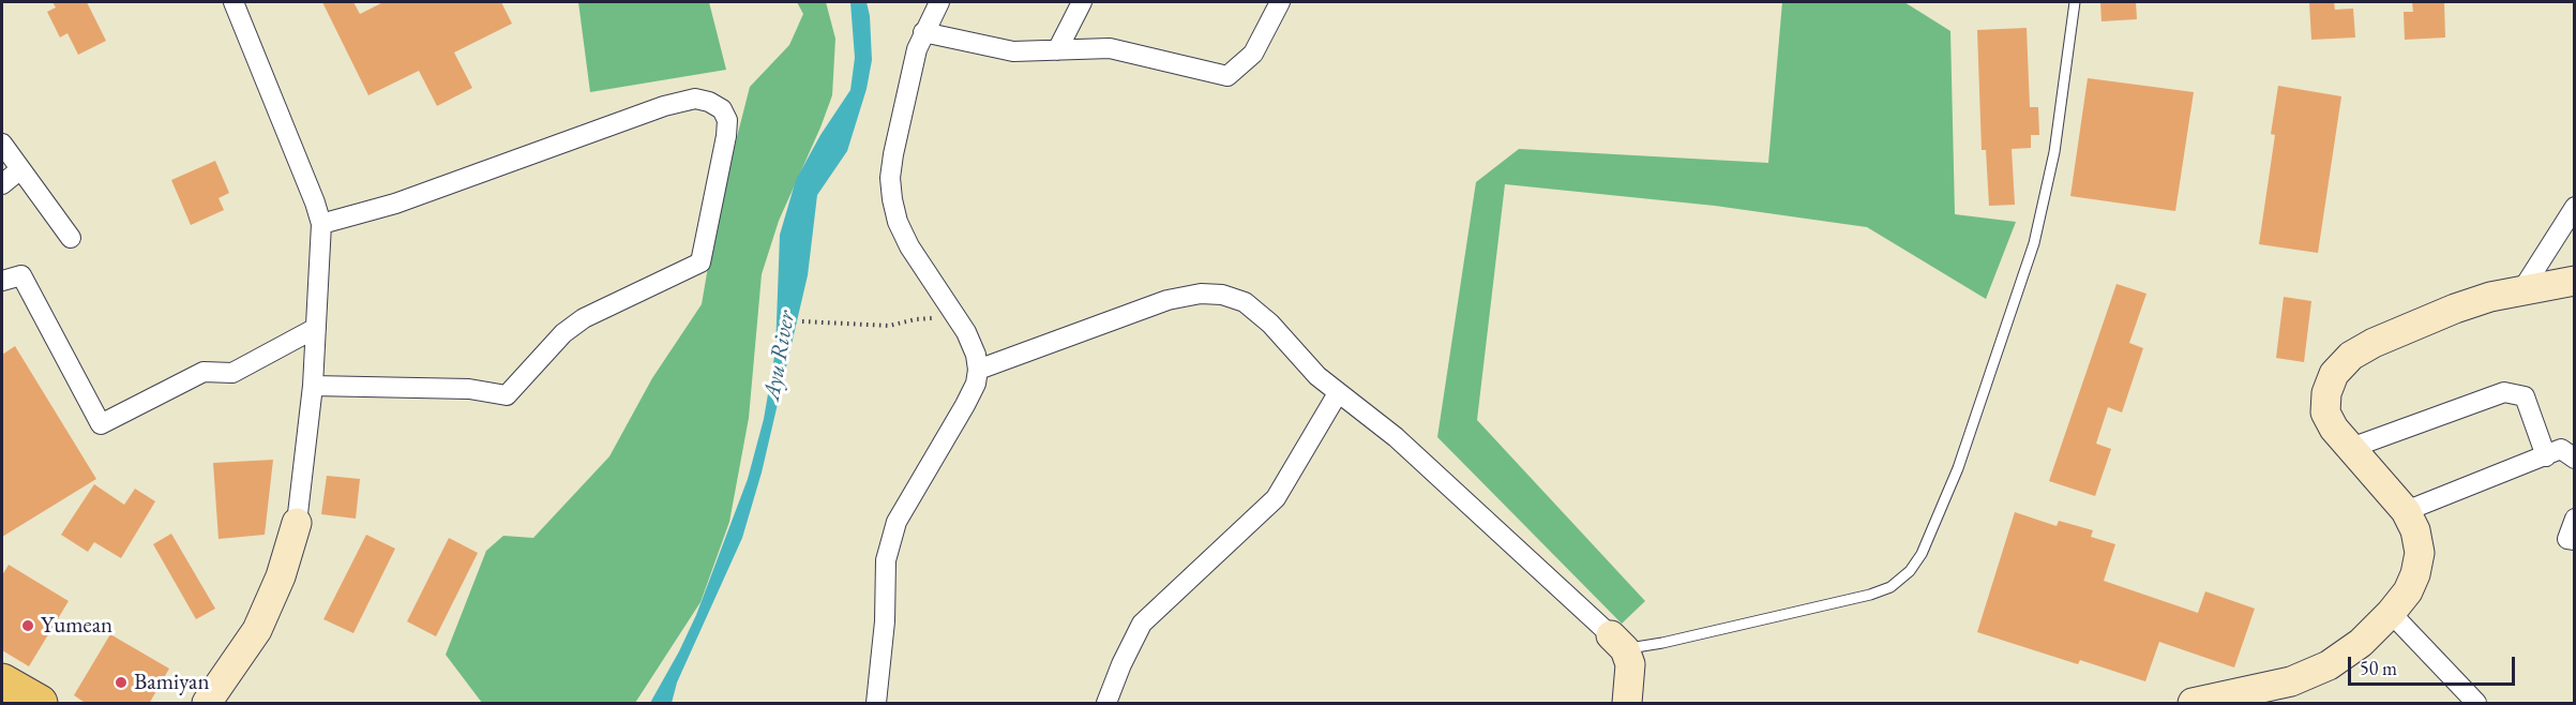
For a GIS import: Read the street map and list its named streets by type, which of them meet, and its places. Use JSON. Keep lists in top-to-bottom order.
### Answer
{
  "water": ["Ayu River"],
  "places": ["Yumean", "Bamiyan"],
  "scale_bar": "50 m"
}
